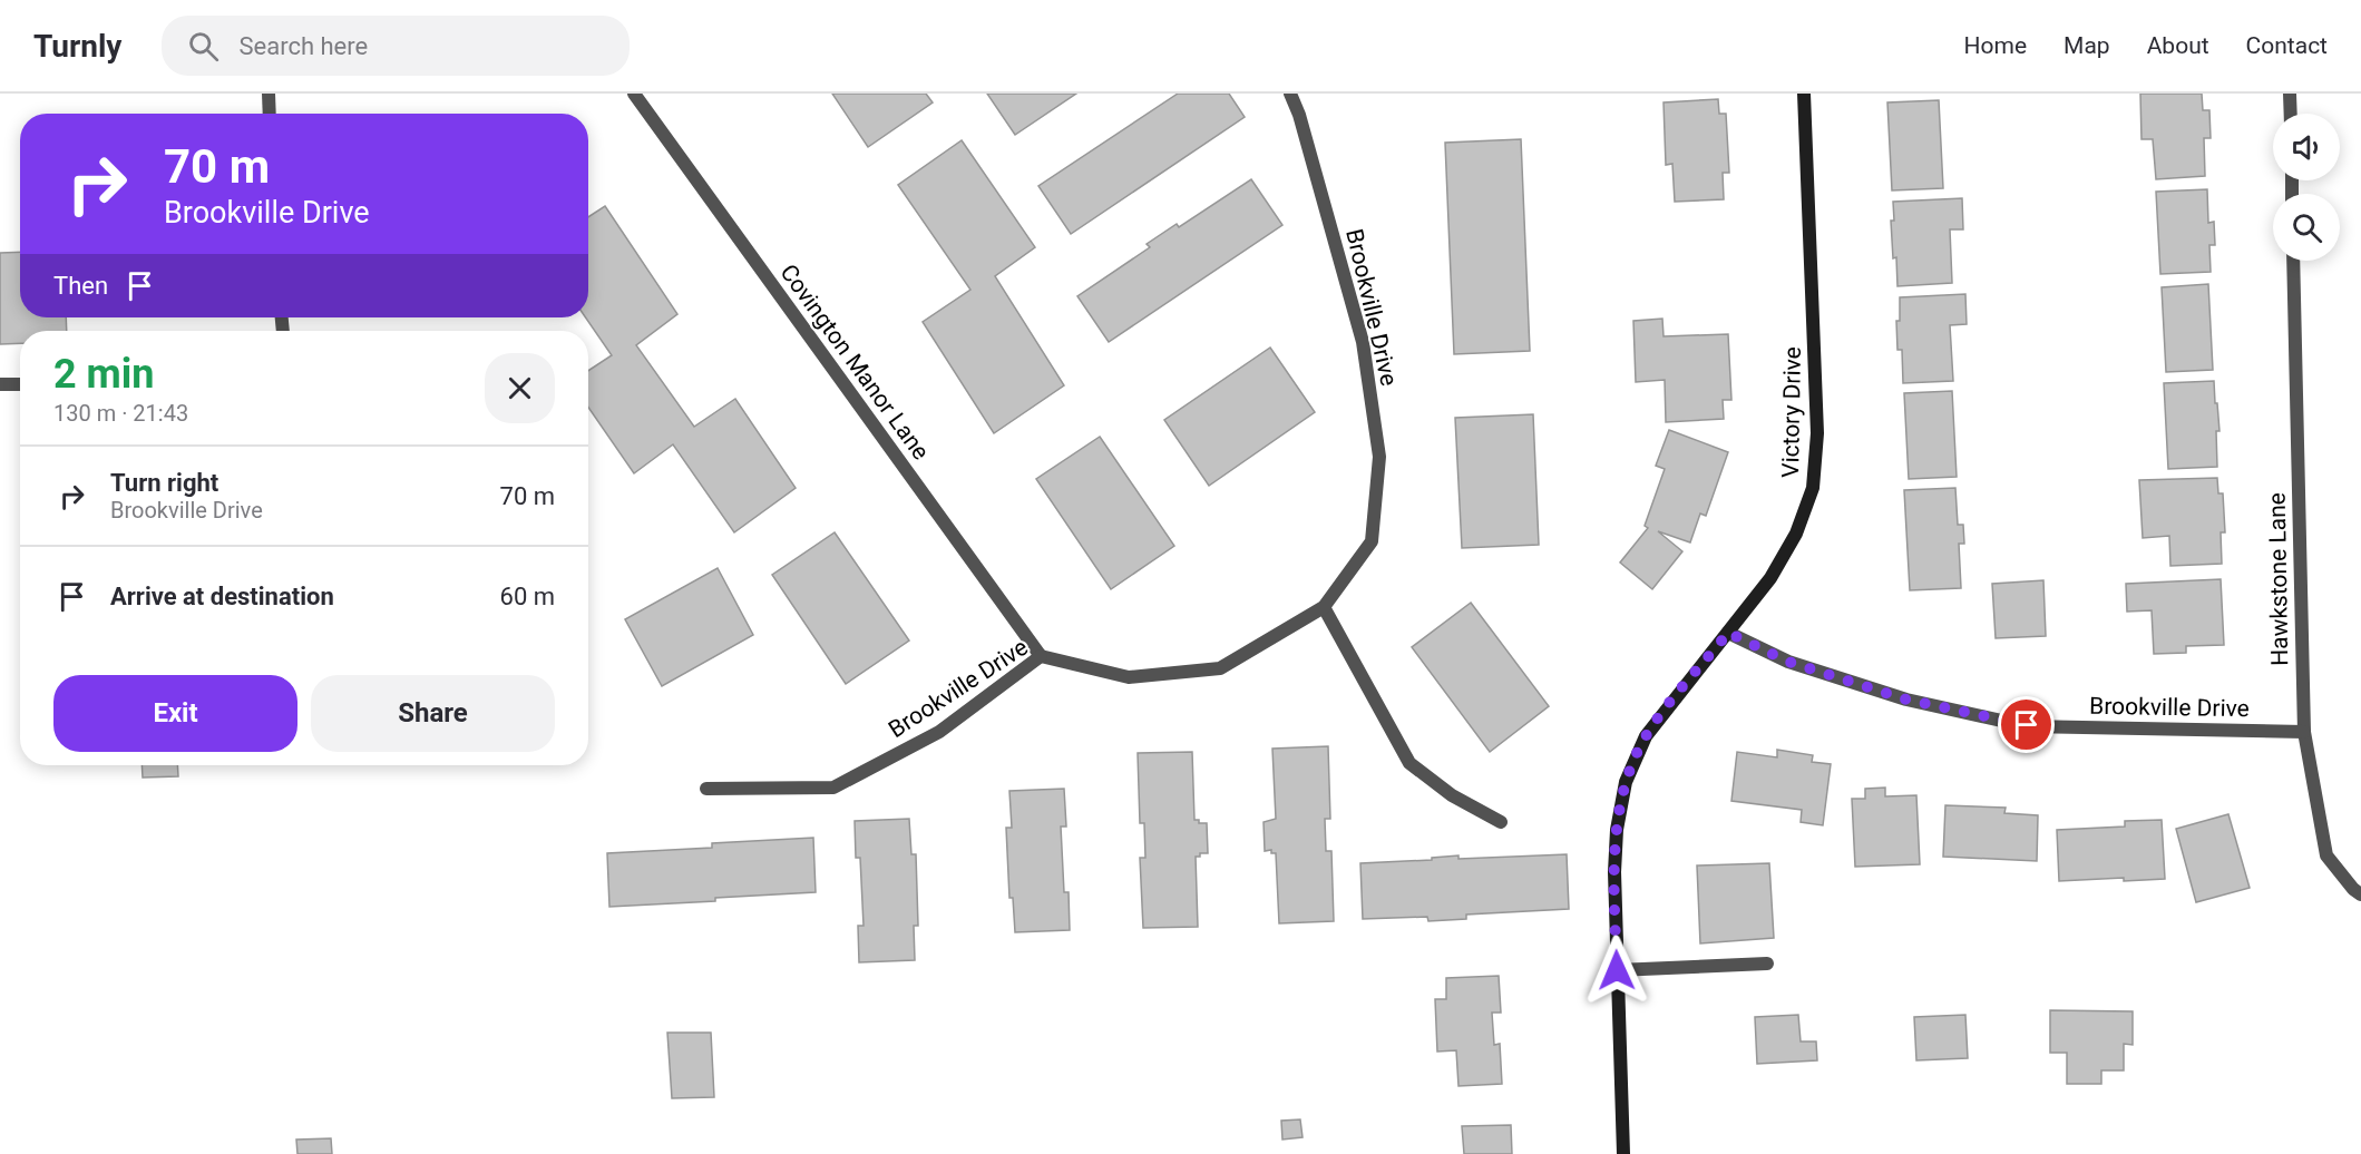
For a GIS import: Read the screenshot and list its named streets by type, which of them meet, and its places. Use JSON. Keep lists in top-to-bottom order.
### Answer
{
  "streets": {
    "street": [
      "Brookville Drive",
      "Covington Manor Lane",
      "Victory Drive",
      "Hawkstone Lane"
    ]
  },
  "crossings": [
    ["Brookville Drive", "Covington Manor Lane"],
    ["Brookville Drive", "Victory Drive"],
    ["Brookville Drive", "Hawkstone Lane"]
  ],
  "page": {
    "header": "Turnly",
    "search": "Search here",
    "nav": [
      "Home",
      "Map",
      "About",
      "Contact"
    ],
    "turn": ["70 m", "Brookville Drive"],
    "then": "Then",
    "heading": ["2 min", "130 m · 21:43"],
    "list": [
      {
        "name": "Turn right",
        "note": "Brookville Drive",
        "value": "70 m"
      },
      {
        "name": "Arrive at destination",
        "value": "60 m"
      }
    ],
    "buttons": ["Exit", "Share"]
  }
}
